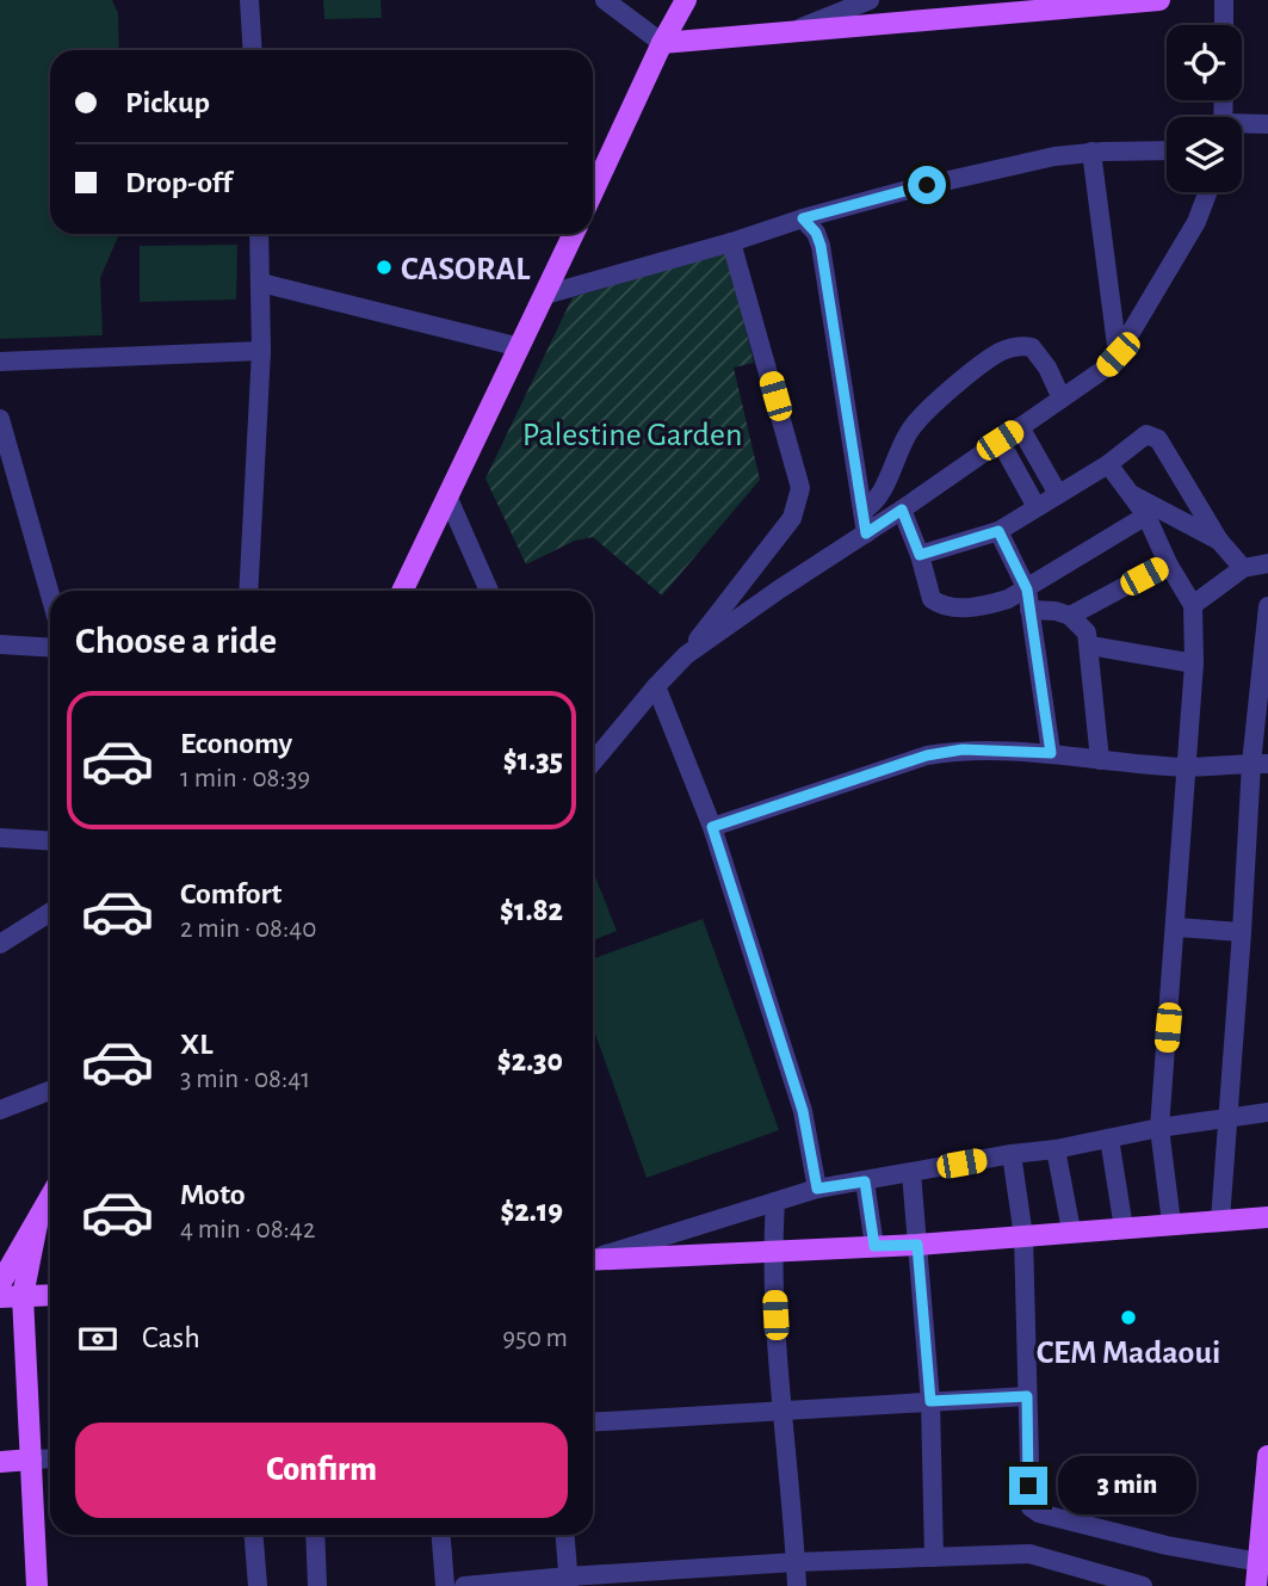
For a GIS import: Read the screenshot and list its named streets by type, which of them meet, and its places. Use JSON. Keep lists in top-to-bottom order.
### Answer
{
  "parks": ["Palestine Garden"],
  "places": ["CASORAL", "CEM Madaoui"],
  "page": {
    "banner": ["Pickup", "Drop-off"],
    "heading": "Choose a ride",
    "list": [
      {
        "name": "Economy",
        "note": "1 min · 08:39",
        "value": "$1.35"
      },
      {
        "name": "Comfort",
        "note": "2 min · 08:40",
        "value": "$1.82"
      },
      {
        "name": "XL",
        "note": "3 min · 08:41",
        "value": "$2.30"
      },
      {
        "name": "Moto",
        "note": "4 min · 08:42",
        "value": "$2.19"
      }
    ],
    "pay": ["Cash", "950 m"],
    "buttons": "Confirm",
    "bubble": "3 min"
  }
}
